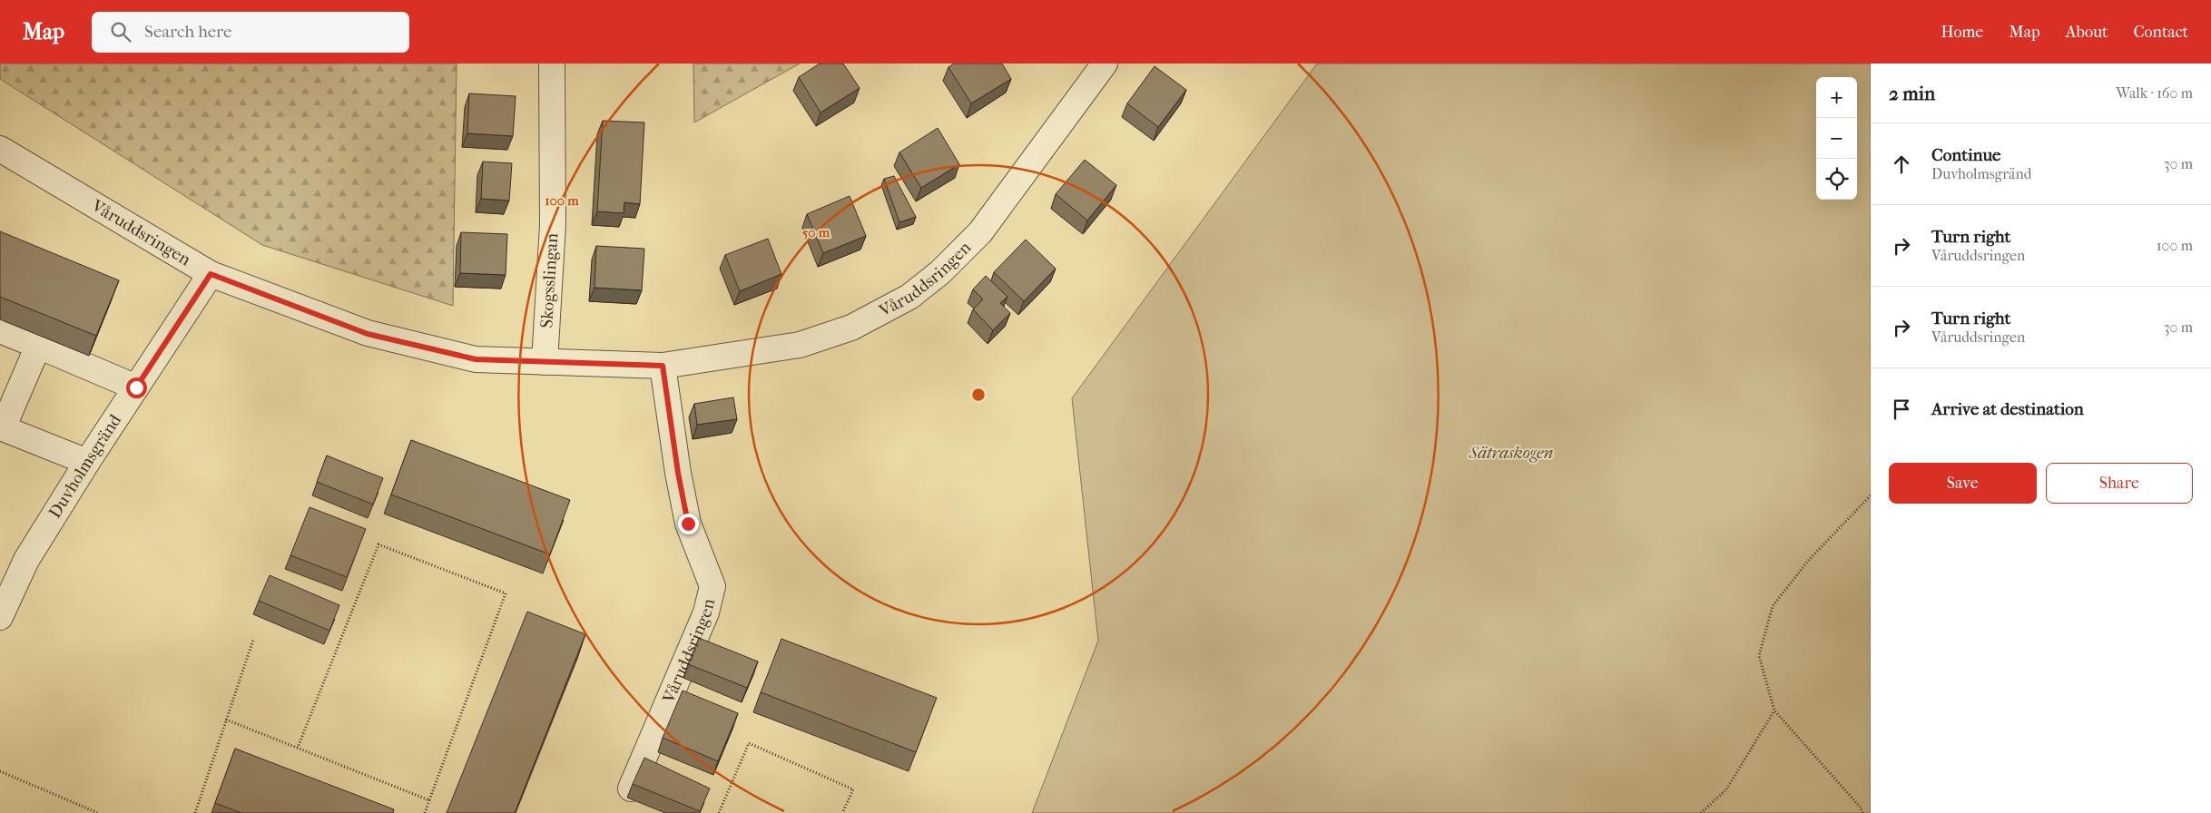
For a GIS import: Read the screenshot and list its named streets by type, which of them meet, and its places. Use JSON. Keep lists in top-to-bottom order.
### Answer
{
  "streets": {
    "street": ["Våruddsringen", "Skogsslingan", "Duvholmsgränd"]
  },
  "crossings": [
    ["Våruddsringen", "Skogsslingan"],
    ["Våruddsringen", "Duvholmsgränd"]
  ],
  "parks": ["Sätraskogen"],
  "page": {
    "header": "Map",
    "search": "Search here",
    "nav": [
      "Home",
      "Map",
      "About",
      "Contact"
    ],
    "heading": ["2 min", "Walk · 160 m"],
    "map_buttons": ["+", "−"],
    "list": [
      ["Continue", "Duvholmsgränd", "30 m"],
      ["Turn right", "Våruddsringen", "100 m"],
      ["Turn right", "Våruddsringen", "30 m"],
      "Arrive at destination"
    ],
    "buttons": ["Save", "Share"]
  },
  "rings": ["100 m", "50 m"]
}
